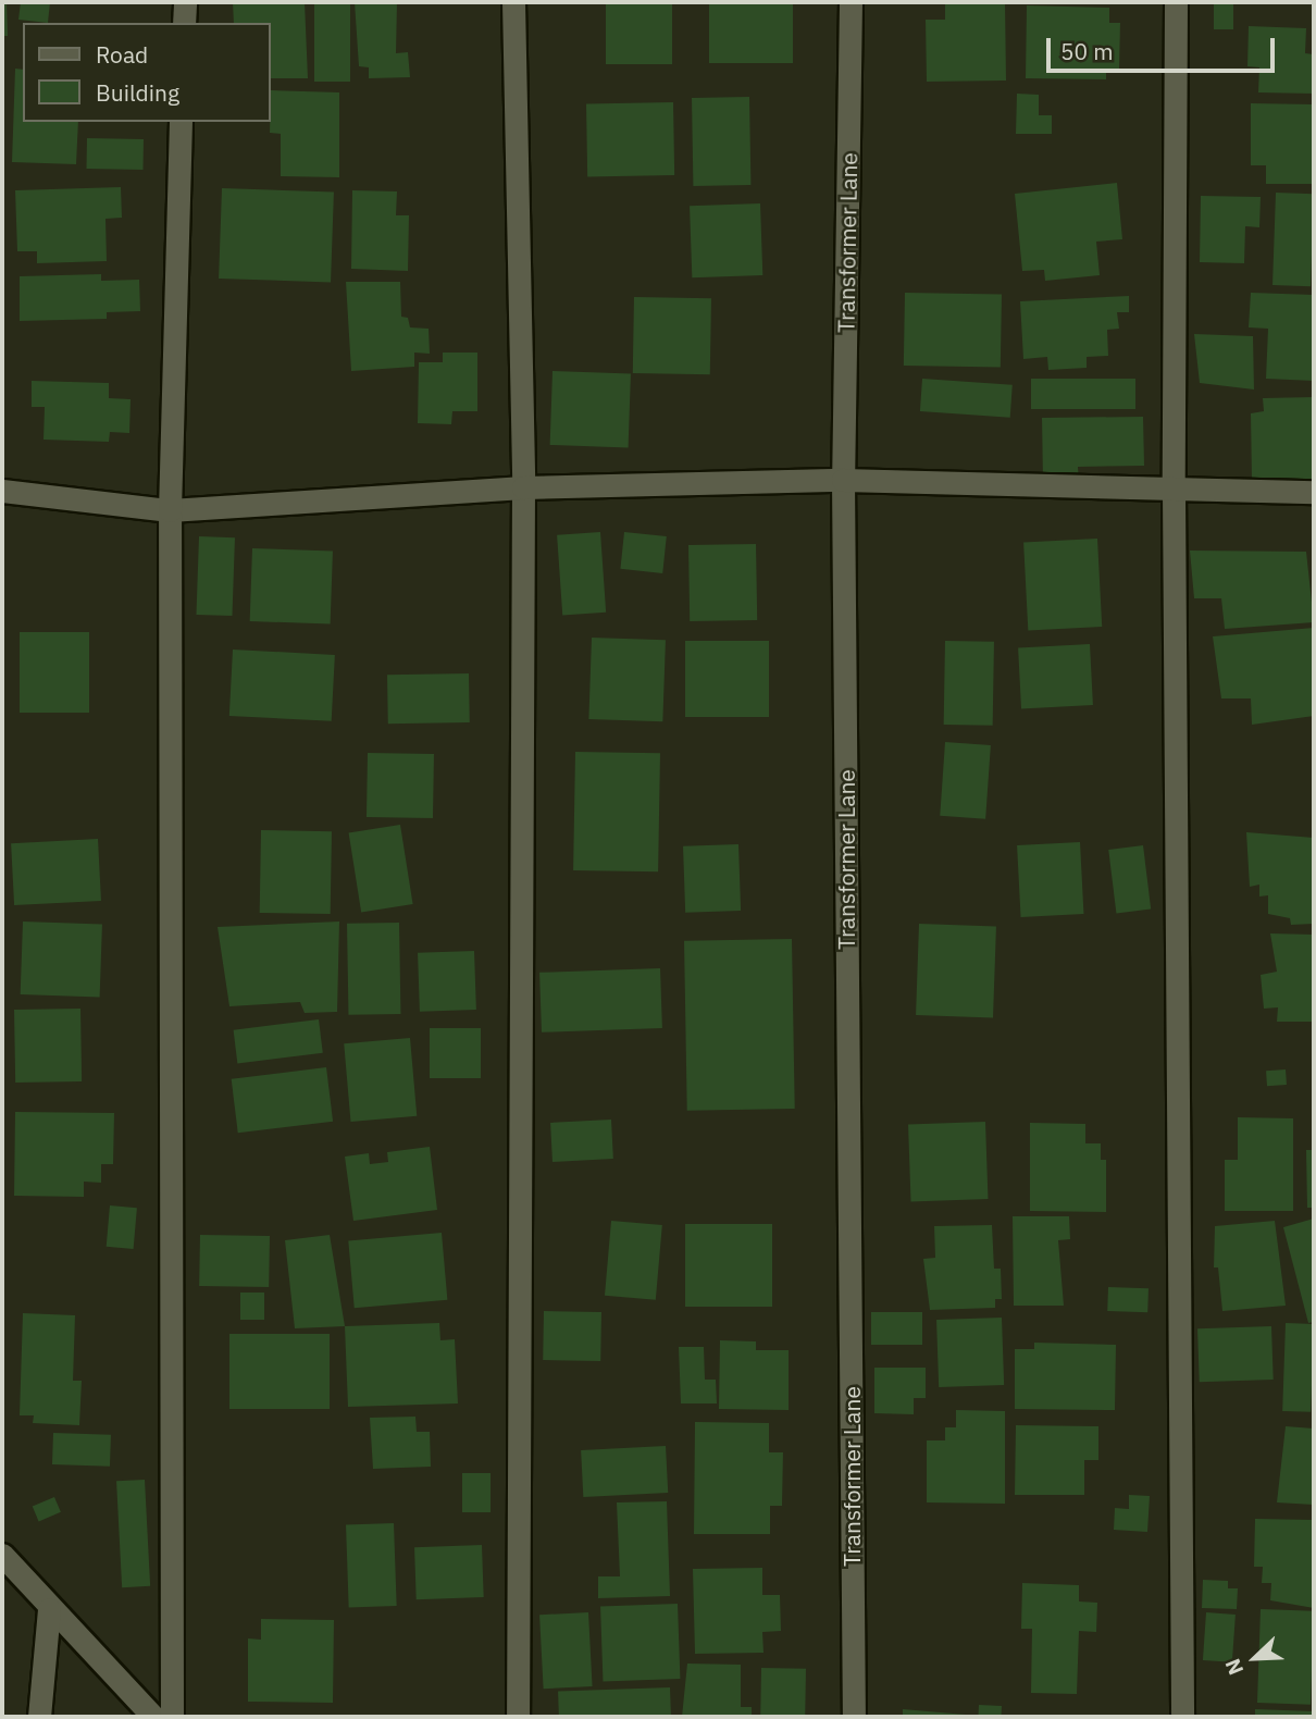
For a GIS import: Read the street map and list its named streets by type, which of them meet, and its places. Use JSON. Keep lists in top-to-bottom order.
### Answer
{
  "streets": {
    "street": ["Transformer Lane"]
  },
  "legend": ["Road", "Building"],
  "scale_bar": "50 m",
  "north": "bottom left"
}
